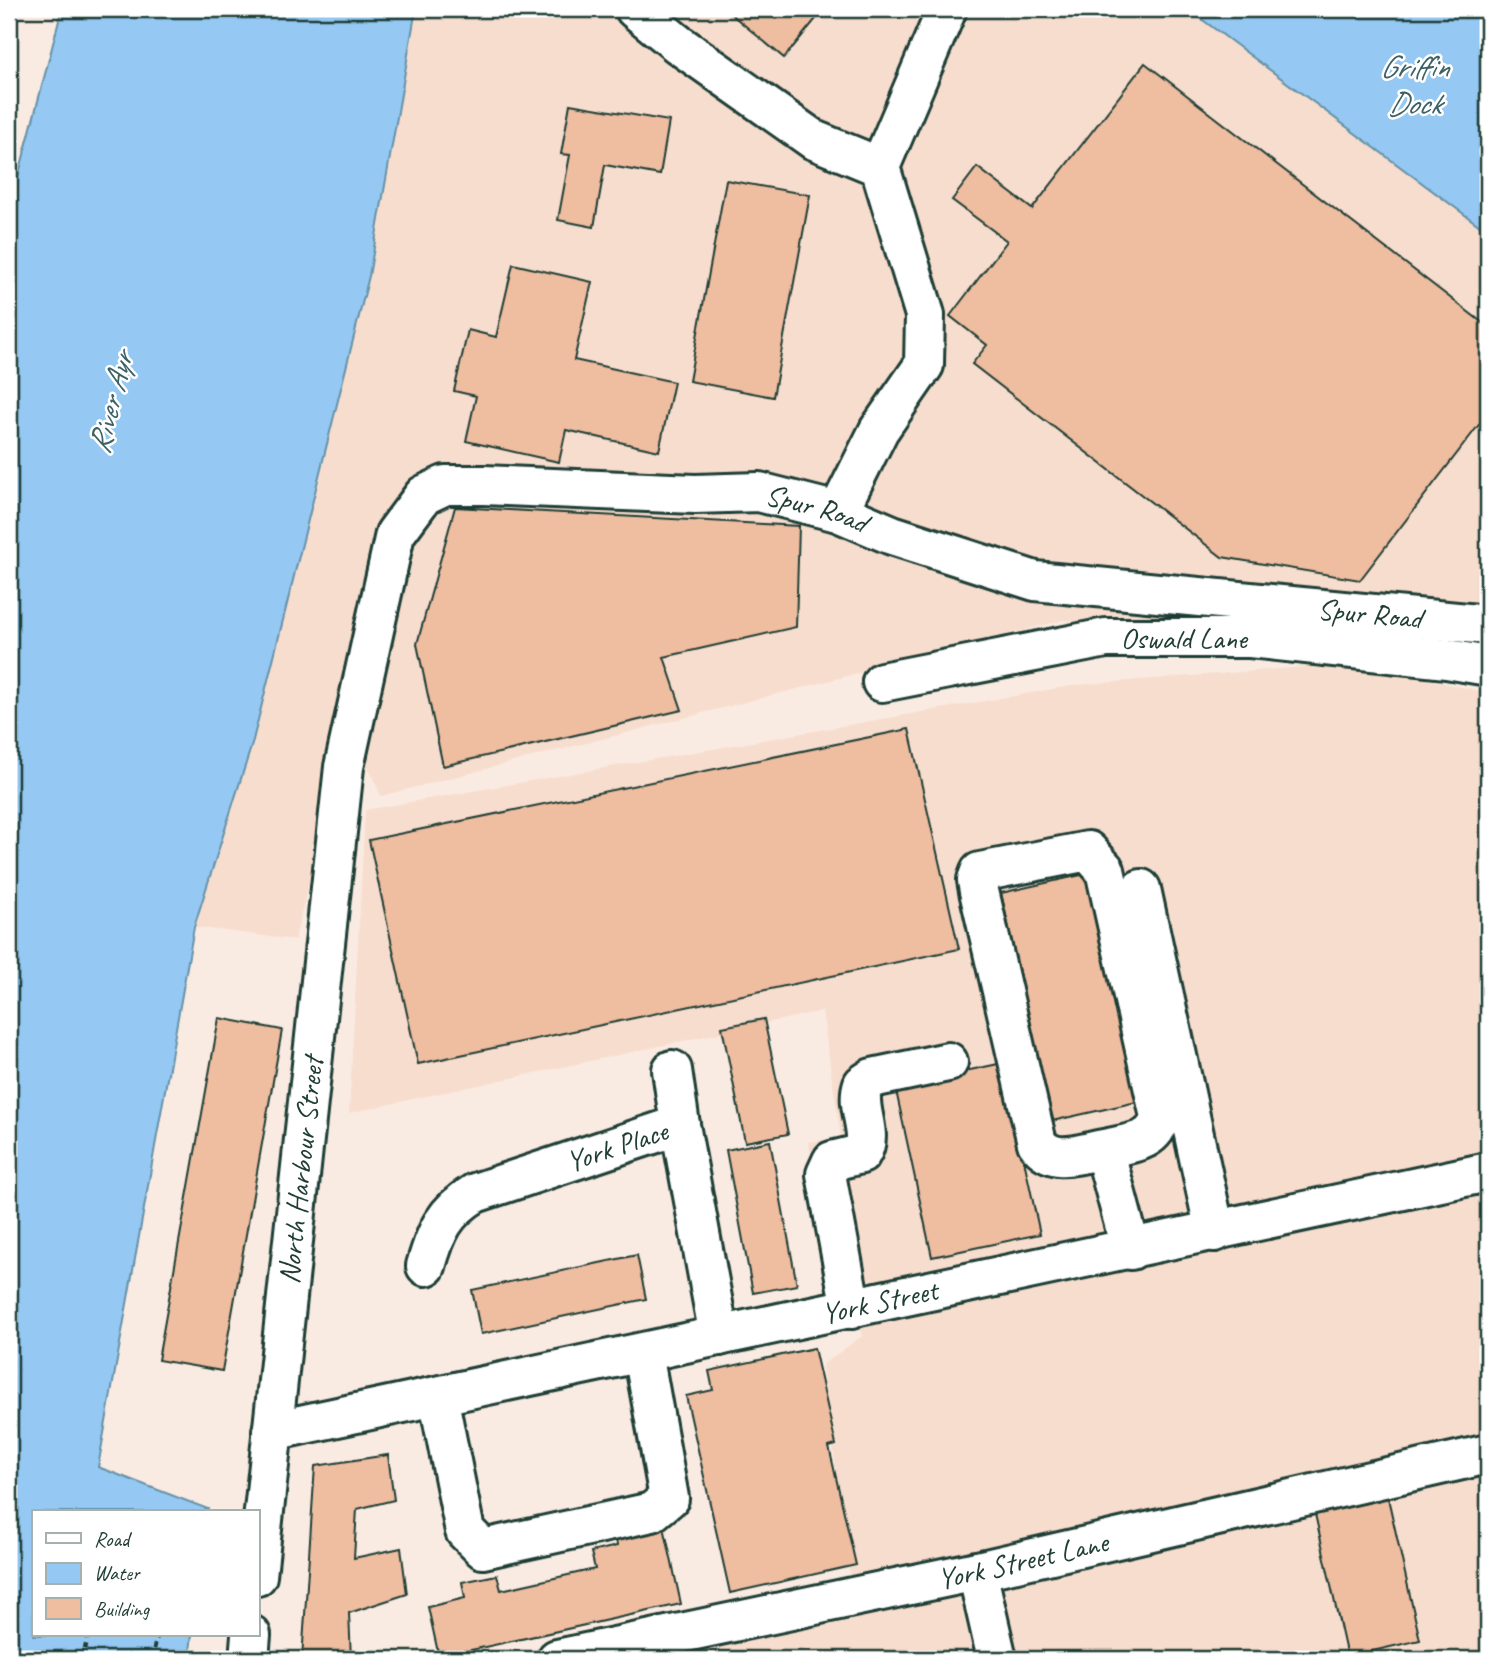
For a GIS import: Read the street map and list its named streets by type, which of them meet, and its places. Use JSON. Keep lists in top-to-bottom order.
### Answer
{
  "streets": {
    "street": [
      "Spur Road",
      "Oswald Lane",
      "York Place",
      "North Harbour Street",
      "York Street",
      "York Street Lane"
    ]
  },
  "crossings": [
    ["Spur Road", "North Harbour Street"],
    ["York Place", "York Street"],
    ["North Harbour Street", "York Street"]
  ],
  "water": ["Griffin Dock", "River Ayr"],
  "legend": ["Road", "Water", "Building"]
}
